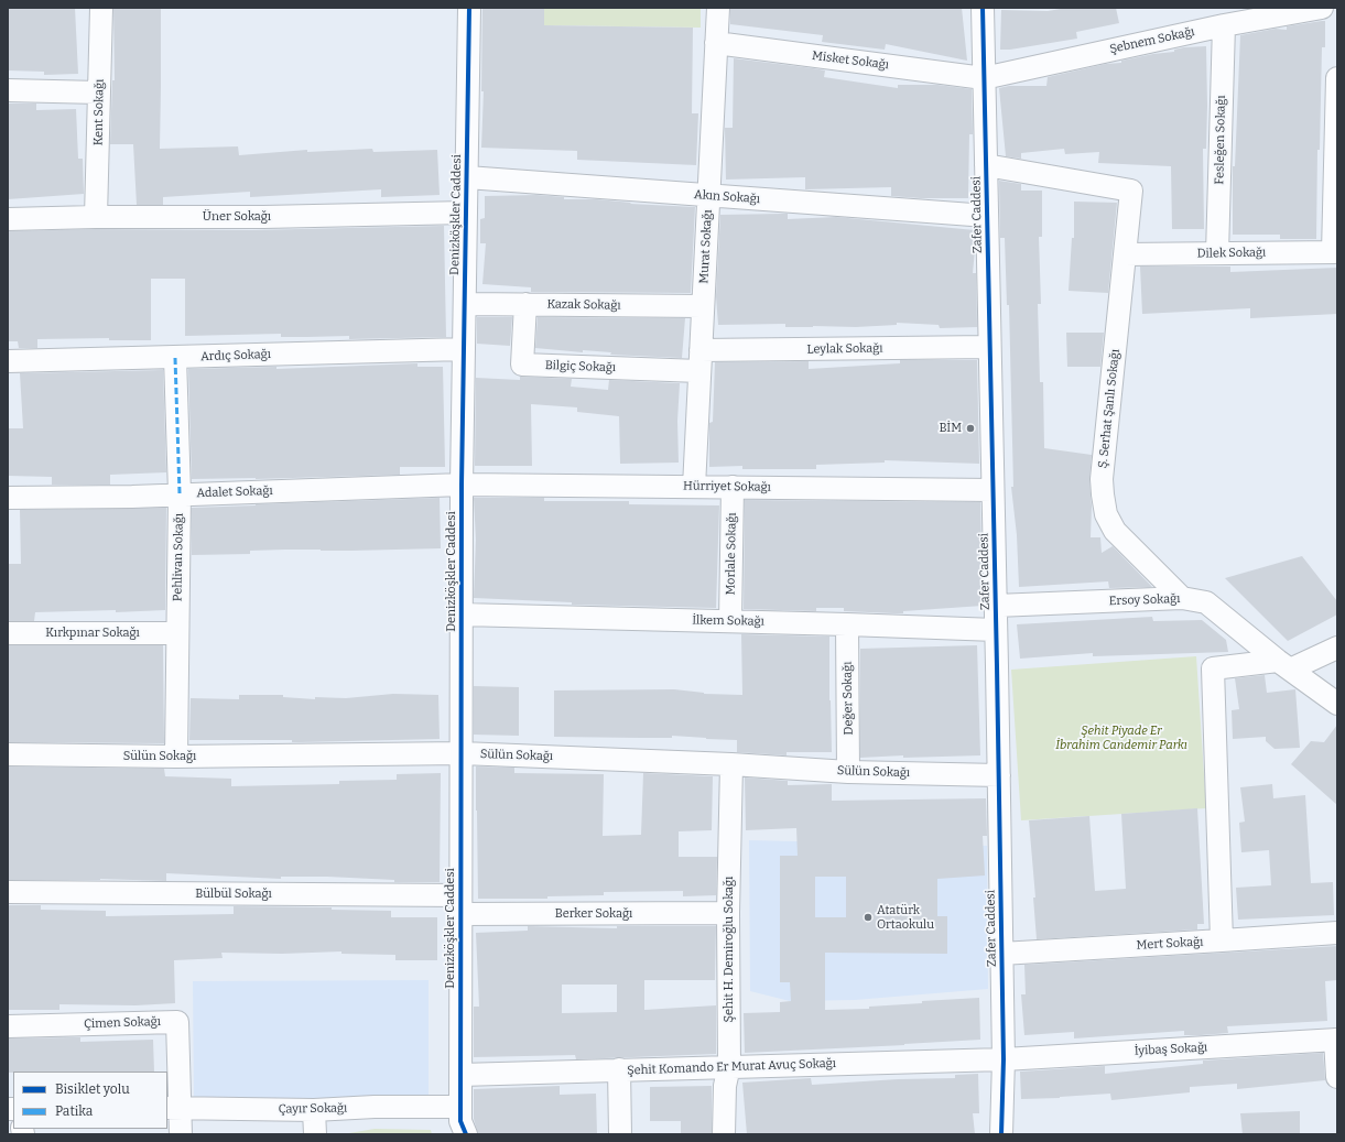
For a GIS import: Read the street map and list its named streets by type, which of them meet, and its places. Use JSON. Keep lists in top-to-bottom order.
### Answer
{
  "streets": {
    "street": [
      "Şebnem Sokağı",
      "Misket Sokağı",
      "Kent Sokağı",
      "Fesleğen Sokağı",
      "Akın Sokağı",
      "Denizköşkler Caddesi",
      "Zafer Caddesi",
      "Üner Sokağı",
      "Murat Sokağı",
      "Dilek Sokağı",
      "Kazak Sokağı",
      "Leylak Sokağı",
      "Ardıç Sokağı",
      "Bilgiç Sokağı",
      "Ş. Serhat Şanlı Sokağı",
      "Hürriyet Sokağı",
      "Adalet Sokağı",
      "Morlale Sokağı",
      "Pehlivan Sokağı",
      "Ersoy Sokağı",
      "İlkem Sokağı",
      "Kırkpınar Sokağı",
      "Değer Sokağı",
      "Sülün Sokağı",
      "Bülbül Sokağı",
      "Berker Sokağı",
      "Mert Sokağı",
      "Şehit H. Demiroğlu Sokağı",
      "Çimen Sokağı",
      "İyibaş Sokağı",
      "Şehit Komando Er Murat Avuç Sokağı",
      "Çayır Sokağı"
    ]
  },
  "crossings": [
    ["Şebnem Sokağı", "Misket Sokağı"],
    ["Şebnem Sokağı", "Fesleğen Sokağı"],
    ["Şebnem Sokağı", "Zafer Caddesi"],
    ["Misket Sokağı", "Zafer Caddesi"],
    ["Misket Sokağı", "Murat Sokağı"],
    ["Kent Sokağı", "Üner Sokağı"],
    ["Fesleğen Sokağı", "Dilek Sokağı"],
    ["Akın Sokağı", "Denizköşkler Caddesi"],
    ["Akın Sokağı", "Zafer Caddesi"],
    ["Akın Sokağı", "Murat Sokağı"],
    ["Denizköşkler Caddesi", "Üner Sokağı"],
    ["Denizköşkler Caddesi", "Kazak Sokağı"],
    ["Denizköşkler Caddesi", "Ardıç Sokağı"],
    ["Denizköşkler Caddesi", "Hürriyet Sokağı"],
    ["Denizköşkler Caddesi", "Adalet Sokağı"],
    ["Denizköşkler Caddesi", "İlkem Sokağı"],
    ["Denizköşkler Caddesi", "Sülün Sokağı"],
    ["Denizköşkler Caddesi", "Bülbül Sokağı"],
    ["Denizköşkler Caddesi", "Berker Sokağı"],
    ["Denizköşkler Caddesi", "Şehit Komando Er Murat Avuç Sokağı"],
    ["Denizköşkler Caddesi", "Çayır Sokağı"],
    ["Zafer Caddesi", "Leylak Sokağı"],
    ["Zafer Caddesi", "Ş. Serhat Şanlı Sokağı"],
    ["Zafer Caddesi", "Hürriyet Sokağı"],
    ["Zafer Caddesi", "Ersoy Sokağı"],
    ["Zafer Caddesi", "İlkem Sokağı"],
    ["Zafer Caddesi", "Sülün Sokağı"],
    ["Zafer Caddesi", "Mert Sokağı"],
    ["Zafer Caddesi", "İyibaş Sokağı"],
    ["Zafer Caddesi", "Şehit Komando Er Murat Avuç Sokağı"],
    ["Murat Sokağı", "Kazak Sokağı"],
    ["Murat Sokağı", "Leylak Sokağı"],
    ["Murat Sokağı", "Bilgiç Sokağı"],
    ["Murat Sokağı", "Hürriyet Sokağı"],
    ["Dilek Sokağı", "Ş. Serhat Şanlı Sokağı"],
    ["Kazak Sokağı", "Bilgiç Sokağı"],
    ["Leylak Sokağı", "Bilgiç Sokağı"],
    ["Ardıç Sokağı", "Pehlivan Sokağı"],
    ["Ş. Serhat Şanlı Sokağı", "Ersoy Sokağı"],
    ["Hürriyet Sokağı", "Adalet Sokağı"],
    ["Hürriyet Sokağı", "Morlale Sokağı"],
    ["Adalet Sokağı", "Pehlivan Sokağı"],
    ["Morlale Sokağı", "İlkem Sokağı"],
    ["Pehlivan Sokağı", "Kırkpınar Sokağı"],
    ["Pehlivan Sokağı", "Sülün Sokağı"],
    ["İlkem Sokağı", "Değer Sokağı"],
    ["Değer Sokağı", "Sülün Sokağı"],
    ["Sülün Sokağı", "Şehit H. Demiroğlu Sokağı"],
    ["Bülbül Sokağı", "Berker Sokağı"],
    ["Berker Sokağı", "Şehit H. Demiroğlu Sokağı"],
    ["Şehit H. Demiroğlu Sokağı", "Şehit Komando Er Murat Avuç Sokağı"],
    ["Çimen Sokağı", "Çayır Sokağı"],
    ["İyibaş Sokağı", "Şehit Komando Er Murat Avuç Sokağı"]
  ],
  "parks": ["Şehit Piyade Er İbrahim Candemir Parkı"],
  "places": ["BİM", "Atatürk Ortaokulu"],
  "legend": ["Bisiklet yolu", "Patika"]
}
